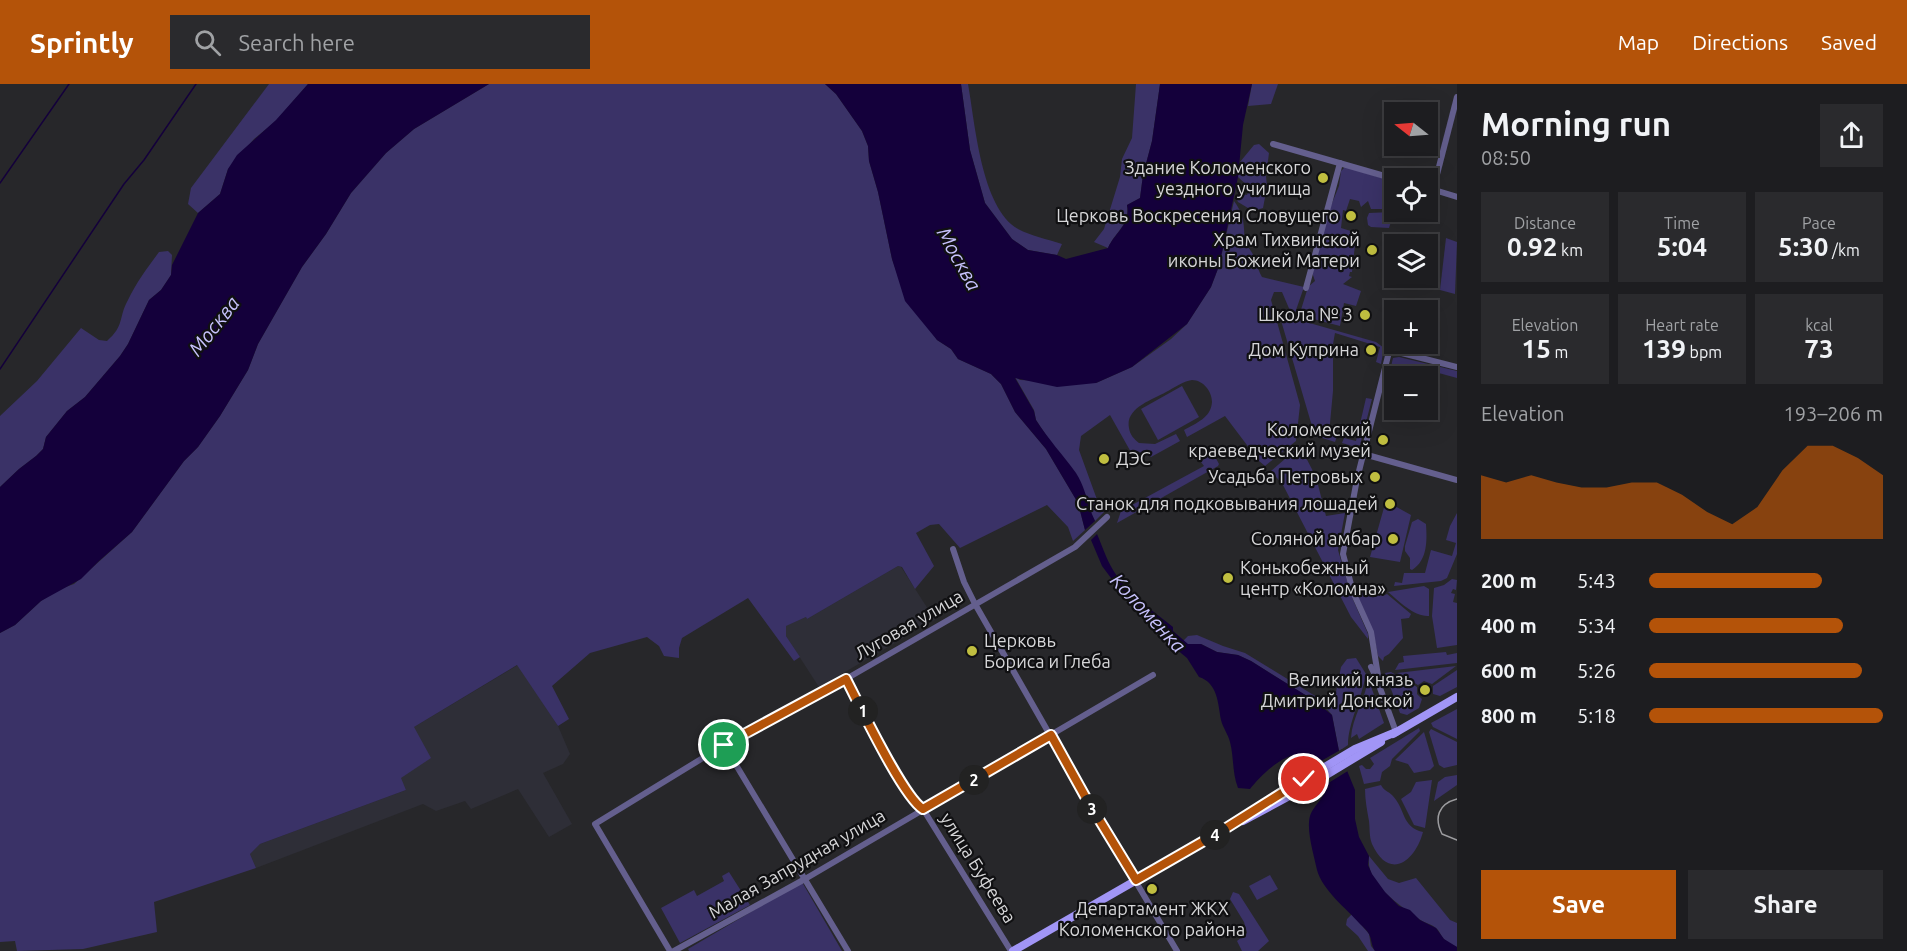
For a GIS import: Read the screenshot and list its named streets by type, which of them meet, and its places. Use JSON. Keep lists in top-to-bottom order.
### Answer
{
  "streets": {
    "street": ["Луговая улица", "Малая Запрудная улица", "улица Буфеева"]
  },
  "crossings": [
    ["Луговая улица", "Малая Запрудная улица"],
    ["Луговая улица", "улица Буфеева"],
    ["Малая Запрудная улица", "улица Буфеева"]
  ],
  "water": ["Москва", "Коломенка"],
  "places": [
    "Здание Коломенского уездного училища",
    "Церковь Воскресения Словущего",
    "Храм Тихвинской иконы Божией Матери",
    "Школа № 3",
    "Дом Куприна",
    "Коломеский краеведческий музей",
    "ДЭС",
    "Усадьба Петровых",
    "Станок для подковывания лошадей",
    "Соляной амбар",
    "Конькобежный центр «Коломна»",
    "Церковь Бориса и Глеба",
    "Великий князь Дмитрий Донской",
    "Департамент ЖКХ Коломенского района"
  ],
  "north": "left",
  "page": {
    "header": "Sprintly",
    "search": "Search here",
    "nav": ["Map", "Directions", "Saved"],
    "heading": ["Morning run", "08:50"],
    "map_buttons": ["+", "−"],
    "stats": [
      ["Distance", "0.92 km"],
      ["Time", "5:04"],
      ["Pace", "5:30 /km"],
      ["Elevation", "15 m"],
      ["Heart rate", "139 bpm"],
      ["kcal", "73"]
    ],
    "chart": ["Elevation", "193–206 m"],
    "list": [
      {
        "name": "200 m",
        "note": "5:43"
      },
      {
        "name": "400 m",
        "note": "5:34"
      },
      {
        "name": "600 m",
        "note": "5:26"
      },
      {
        "name": "800 m",
        "note": "5:18"
      }
    ],
    "pins": [
      "1",
      "2",
      "3",
      "4"
    ],
    "buttons": ["Save", "Share"]
  }
}
